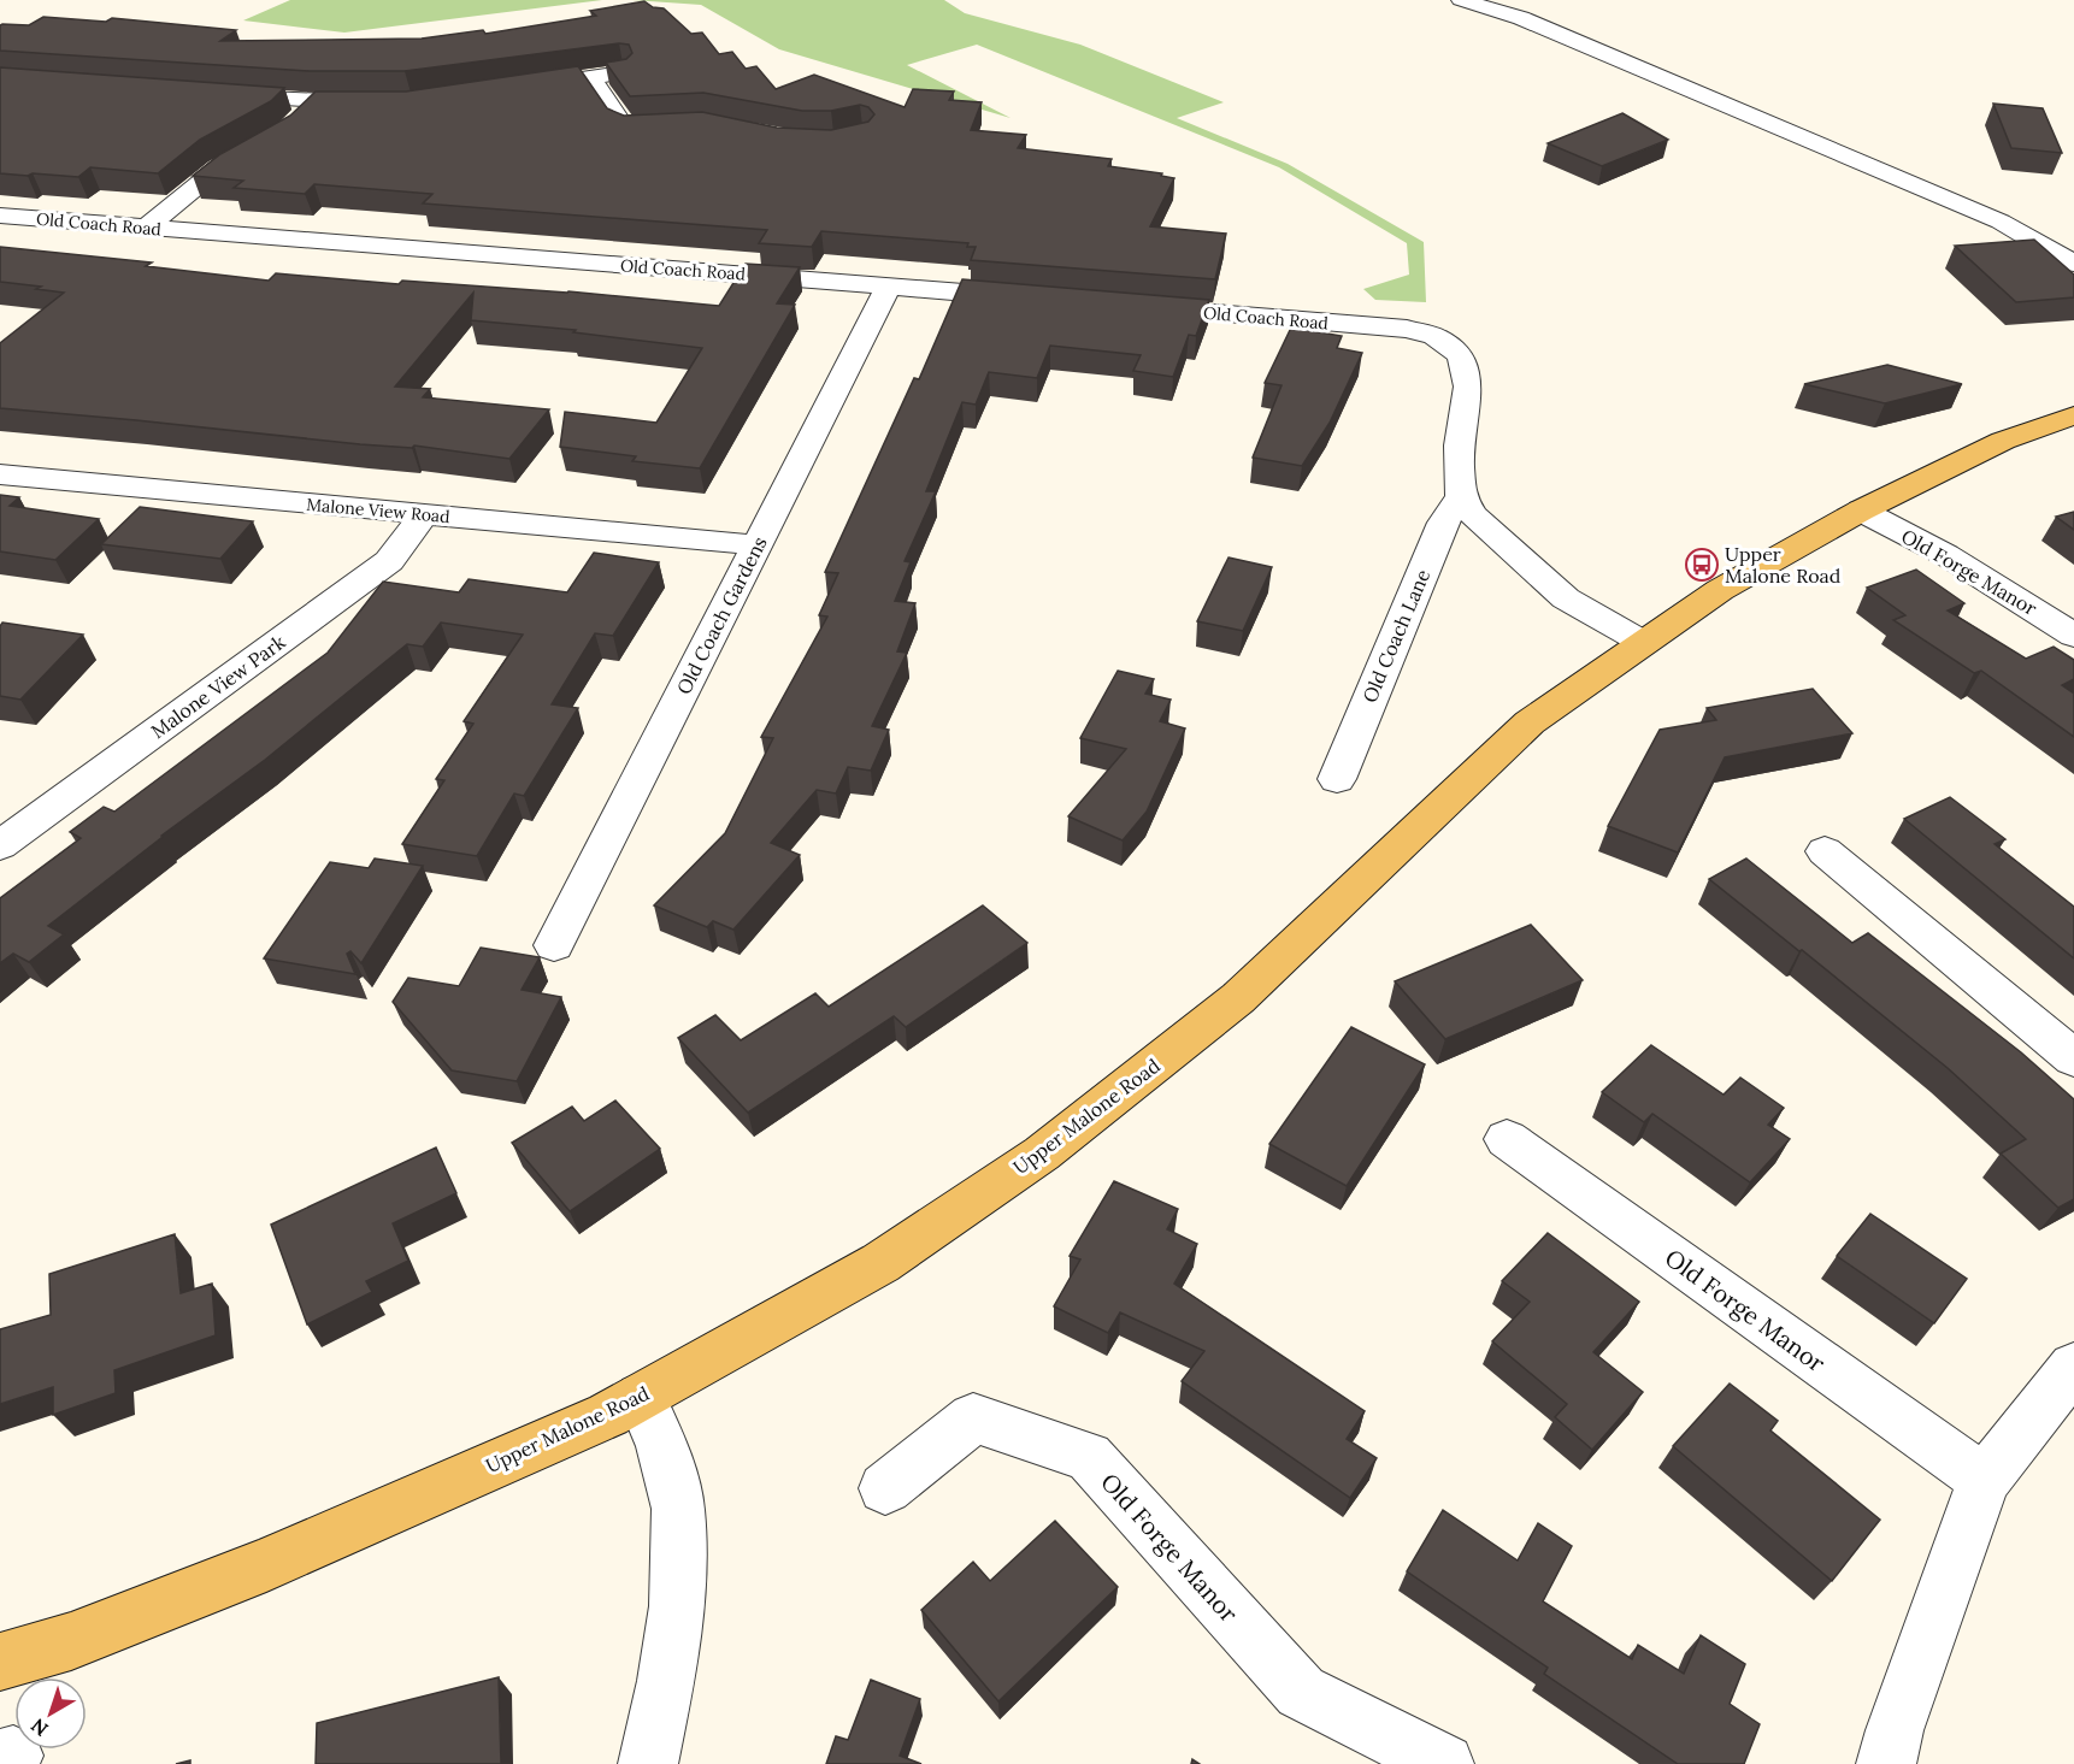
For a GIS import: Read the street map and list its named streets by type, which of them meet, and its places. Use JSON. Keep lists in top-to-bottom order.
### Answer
{
  "streets": {
    "main road": ["Upper Malone Road"],
    "street": [
      "Old Coach Road",
      "Malone View Road",
      "Old Forge Manor",
      "Old Coach Gardens",
      "Old Coach Lane",
      "Malone View Park"
    ]
  },
  "crossings": [
    ["Old Coach Road", "Old Coach Gardens"],
    ["Old Coach Road", "Old Coach Lane"],
    ["Malone View Road", "Old Coach Gardens"],
    ["Malone View Road", "Malone View Park"],
    ["Old Forge Manor", "Upper Malone Road"]
  ],
  "places": {
    "bus stop": ["Upper Malone Road"]
  },
  "north": "bottom left"
}
